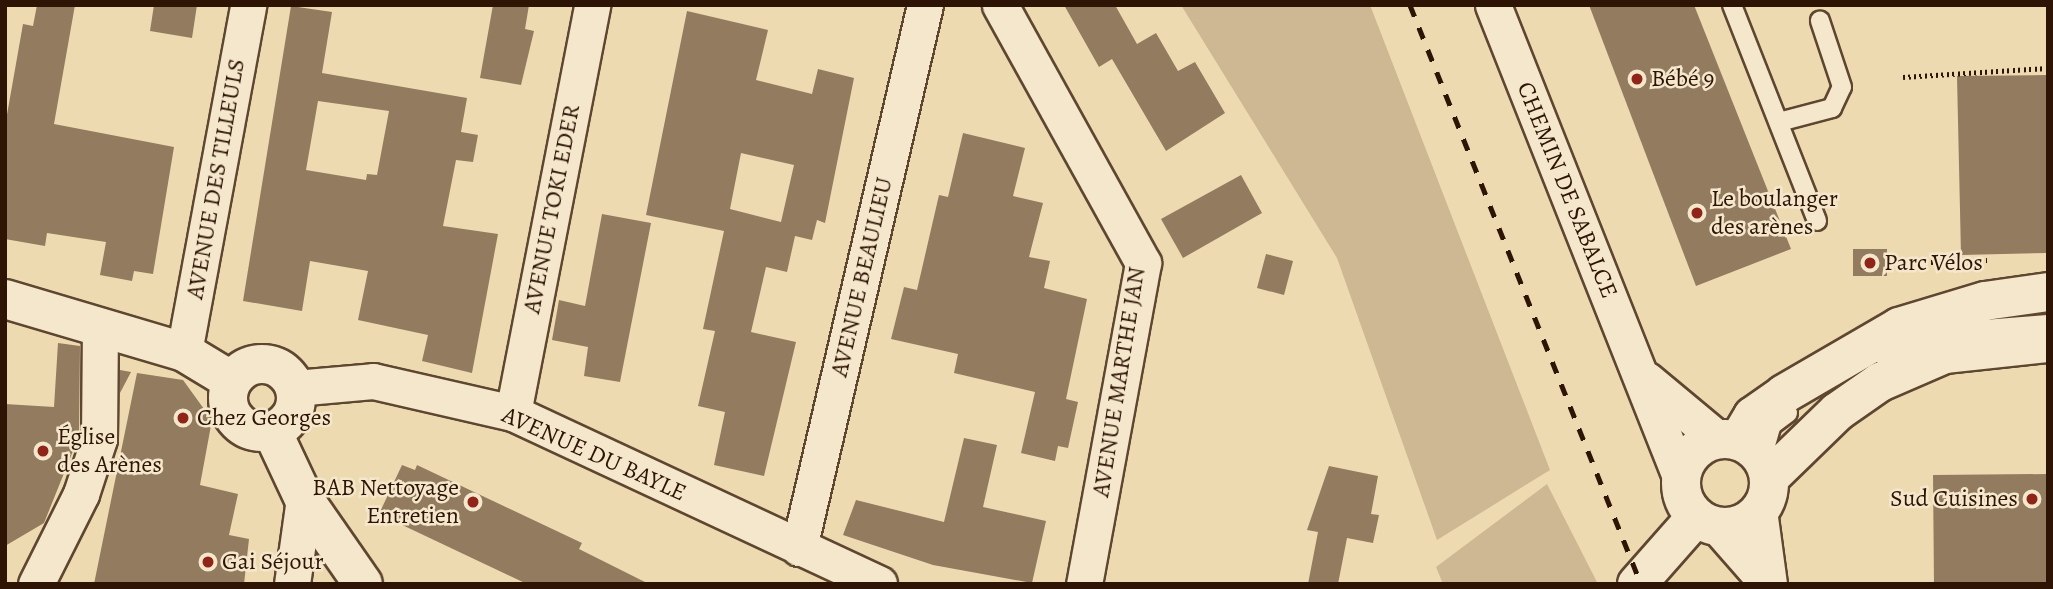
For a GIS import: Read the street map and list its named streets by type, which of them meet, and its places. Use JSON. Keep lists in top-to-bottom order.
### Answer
{
  "streets": {
    "street": [
      "AVENUE DES TILLEULS",
      "CHEMIN DE SABALCE",
      "AVENUE TOKI EDER",
      "AVENUE BEAULIEU",
      "AVENUE MARTHE JAN",
      "AVENUE DU BAYLE"
    ]
  },
  "crossings": [
    ["AVENUE TOKI EDER", "AVENUE DU BAYLE"],
    ["AVENUE BEAULIEU", "AVENUE DU BAYLE"]
  ],
  "places": [
    "Bébé 9",
    "Le boulanger des arènes",
    "Parc Vélos",
    "Chez Georges",
    "Église des Arènes",
    "Sud Cuisines",
    "BAB Nettoyage Entretien",
    "Gai Séjour"
  ]
}
